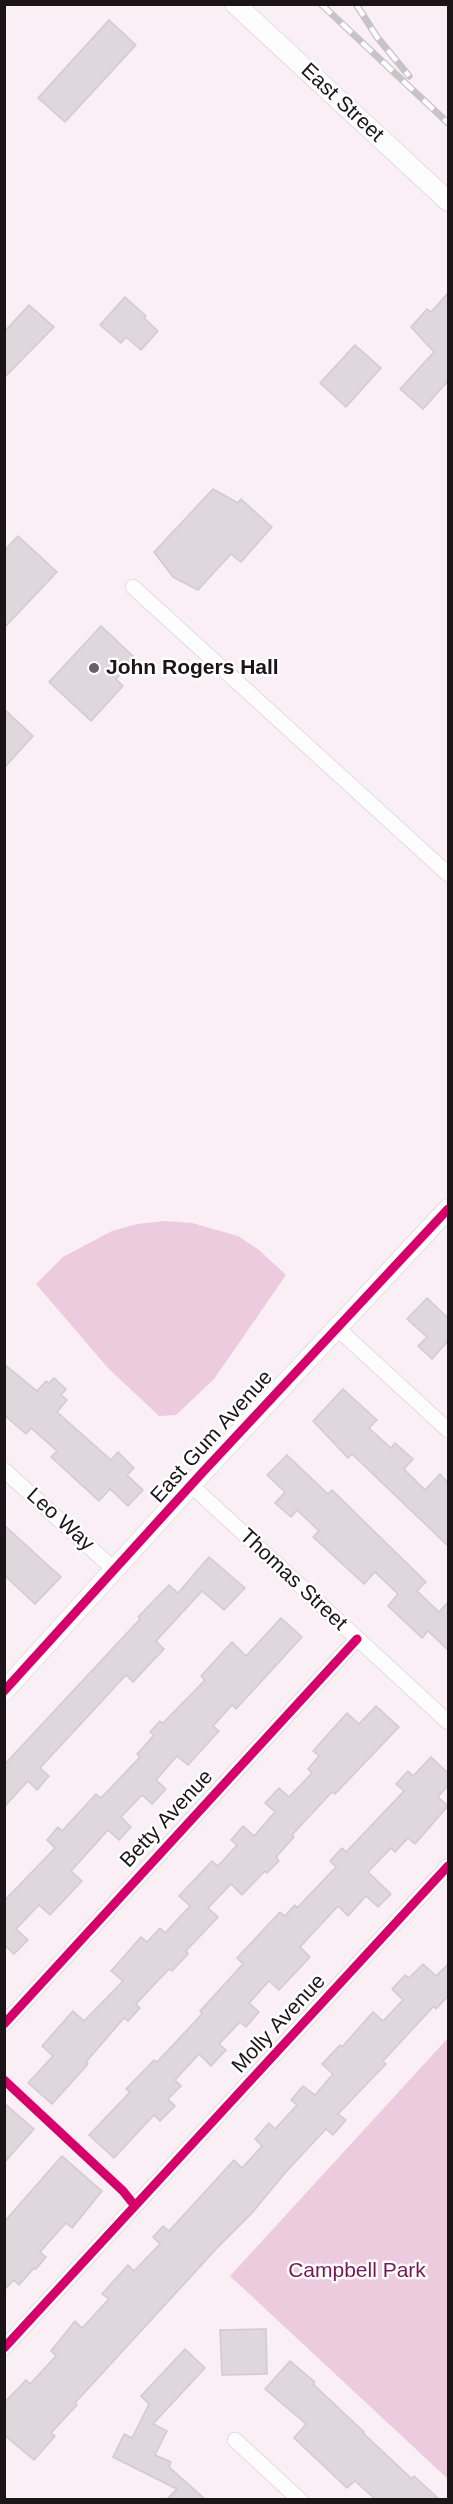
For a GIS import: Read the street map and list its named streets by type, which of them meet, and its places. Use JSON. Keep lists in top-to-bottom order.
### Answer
{
  "streets": {
    "street": [
      "East Street",
      "East Gum Avenue",
      "Leo Way",
      "Thomas Street",
      "Betty Avenue",
      "Molly Avenue"
    ]
  },
  "crossings": [
    ["East Gum Avenue", "Leo Way"],
    ["East Gum Avenue", "Thomas Street"],
    ["Thomas Street", "Betty Avenue"]
  ],
  "parks": ["Campbell Park"],
  "places": ["John Rogers Hall"]
}
